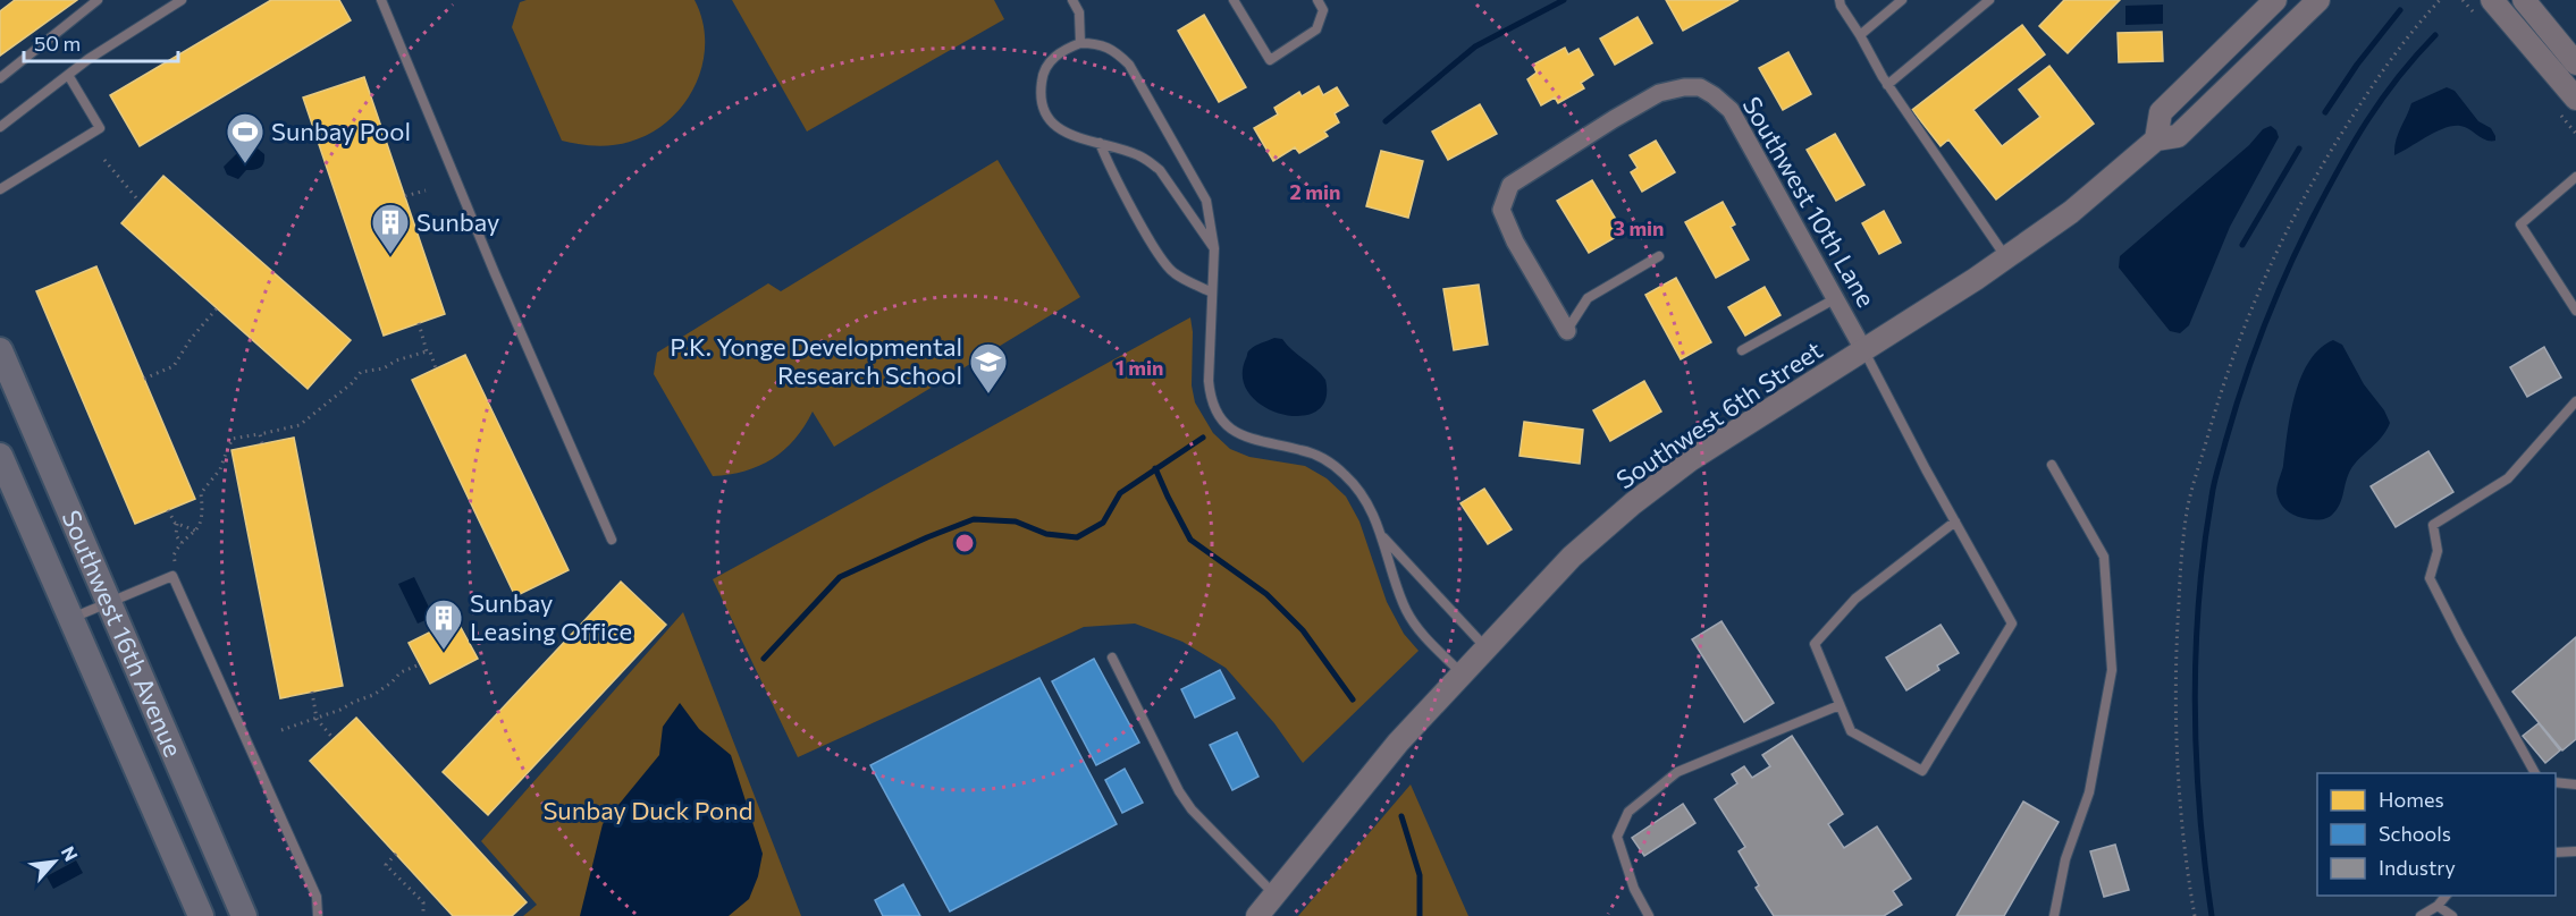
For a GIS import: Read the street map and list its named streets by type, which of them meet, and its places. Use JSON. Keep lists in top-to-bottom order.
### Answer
{
  "streets": {
    "main road": ["Southwest 16th Avenue"],
    "street": ["Southwest 10th Lane", "Southwest 6th Street"]
  },
  "crossings": [
    ["Southwest 10th Lane", "Southwest 6th Street"]
  ],
  "parks": ["Sunbay Duck Pond"],
  "places": {
    "sports": ["Sunbay Pool"],
    "building": ["Sunbay", "Sunbay Leasing Office"],
    "school or university": ["P.K. Yonge Developmental Research School"]
  },
  "legend": ["Homes", "Schools", "Industry"],
  "scale_bar": "50 m",
  "north": "top right",
  "rings": ["2 min", "3 min", "1 min"]
}
